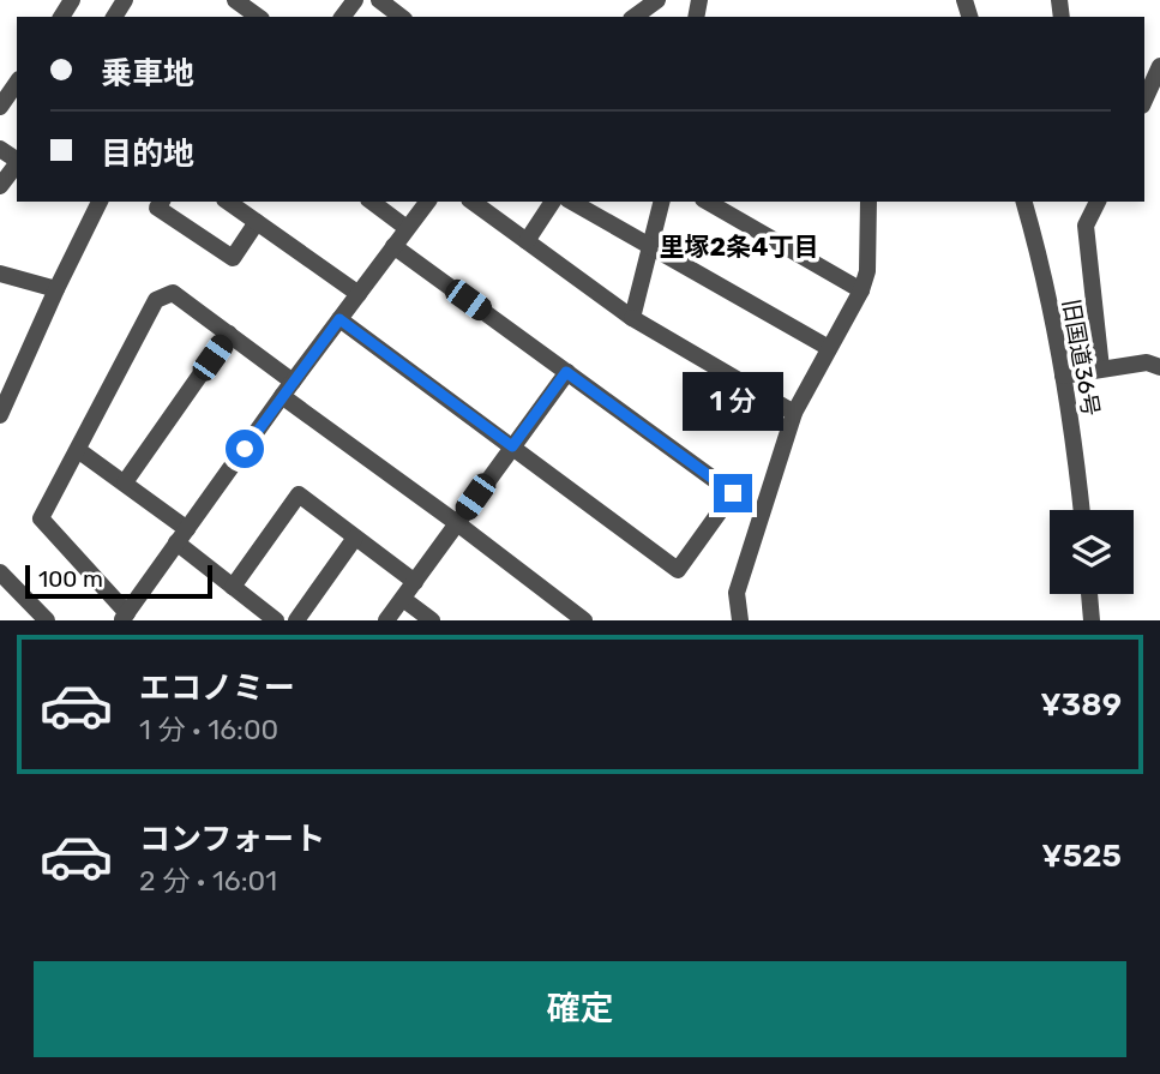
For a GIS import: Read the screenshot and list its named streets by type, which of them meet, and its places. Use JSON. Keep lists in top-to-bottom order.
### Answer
{
  "streets": {
    "street": ["旧国道36号"]
  },
  "districts": ["里塚2条4丁目"],
  "scale_bar": "100 m",
  "page": {
    "banner": ["乗車地", "目的地"],
    "bubble": "1 分",
    "scale": "100 m",
    "list": [
      {
        "name": "エコノミー",
        "note": "1 分 · 16:00",
        "value": "¥389"
      },
      {
        "name": "コンフォート",
        "note": "2 分 · 16:01",
        "value": "¥525"
      }
    ],
    "buttons": "確定"
  }
}
